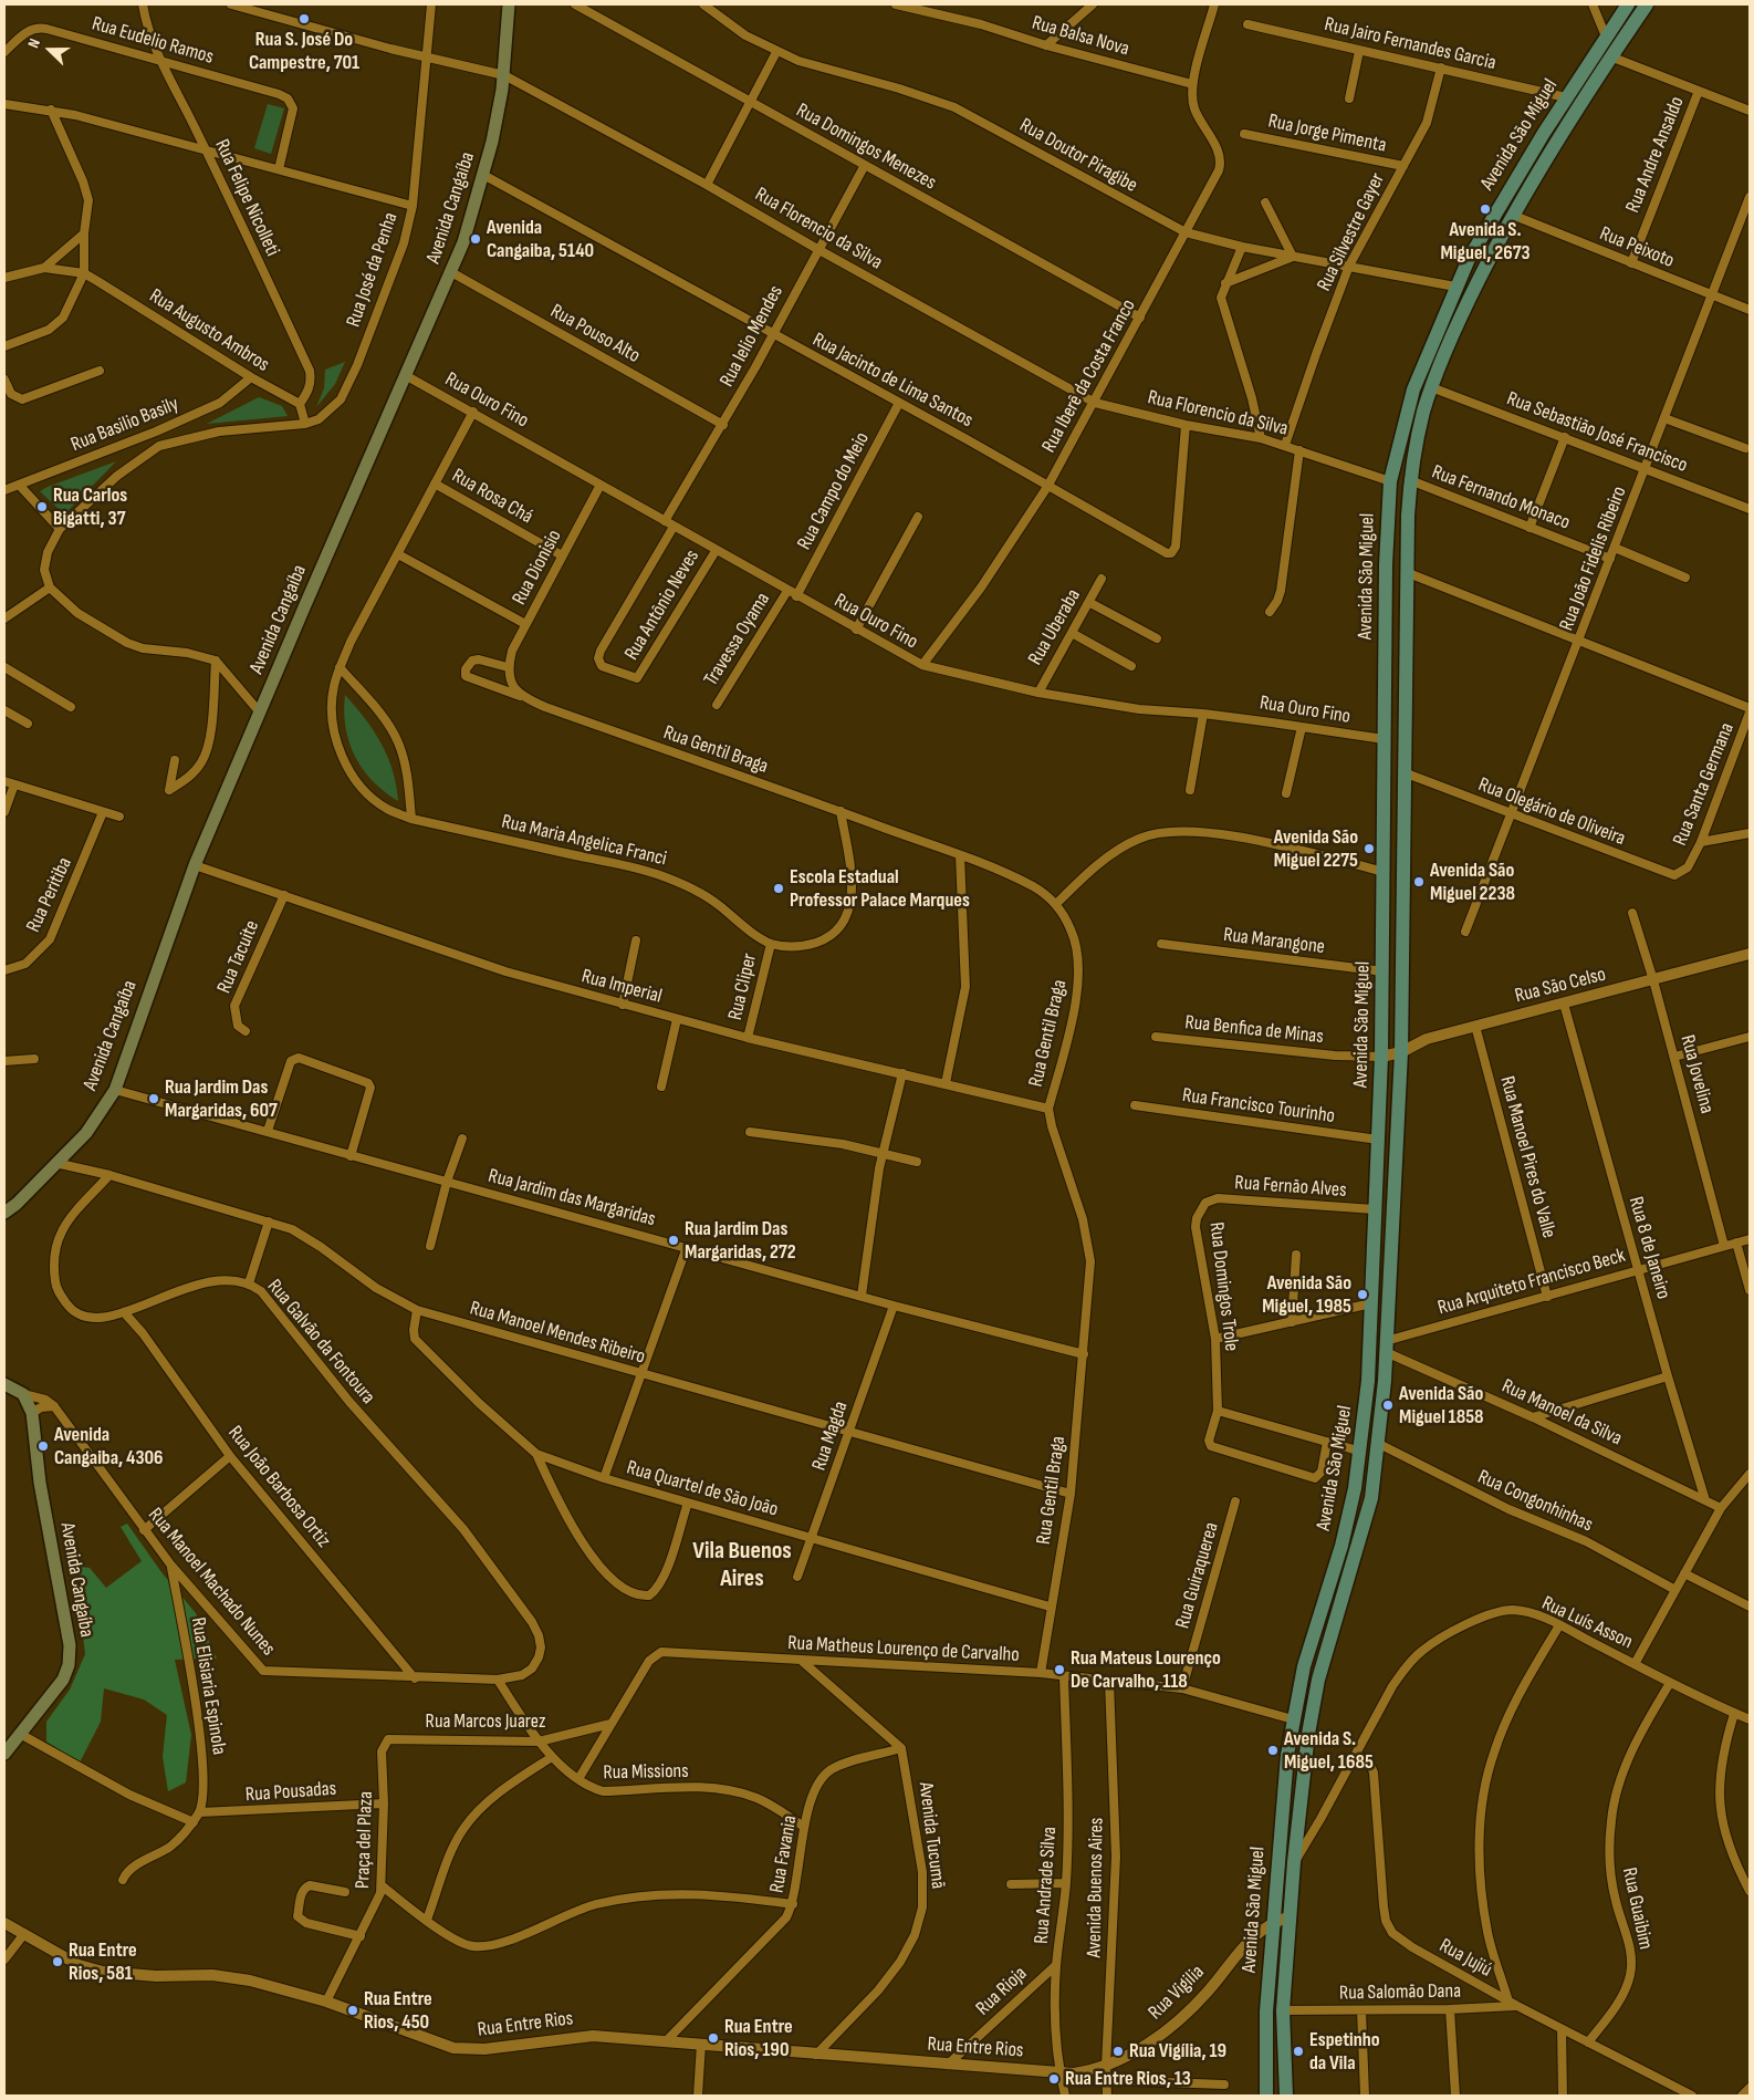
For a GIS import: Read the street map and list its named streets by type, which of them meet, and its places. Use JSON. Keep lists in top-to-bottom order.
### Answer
{
  "streets": {
    "main road": ["Avenida São Miguel", "Avenida Cangaíba"],
    "street": [
      "Rua Balsa Nova",
      "Rua Eudelio Ramos",
      "Rua Jairo Fernandes Garcia",
      "Rua Jorge Pimenta",
      "Rua Domingos Menezes",
      "Rua Andre Ansaldo",
      "Rua Doutor Piragibe",
      "Rua Felipe Nicolleti",
      "Rua Florencio da Silva",
      "Rua Silvestre Gayer",
      "Rua Peixoto",
      "Rua José da Penha",
      "Rua Augusto Ambros",
      "Rua Pouso Alto",
      "Rua lelio Mendes",
      "Rua Iberê da Costa Franco",
      "Rua Jacinto de Lima Santos",
      "Rua Ouro Fino",
      "Rua Basilio Basily",
      "Rua Sebastião José Francisco",
      "Rua Campo do Meio",
      "Rua Rosa Chá",
      "Rua Fernando Monaco",
      "Rua João Fidelis Ribeiro",
      "Rua Dionisio",
      "Rua Antônio Neves",
      "Rua Uberaba",
      "Travessa Oyama",
      "Rua Gentil Braga",
      "Rua Santa Germana",
      "Rua Olegário de Oliveira",
      "Rua Maria Angelica Franci",
      "Rua Peritiba",
      "Rua Marangone",
      "Rua Tacuite",
      "Rua São Celso",
      "Rua Imperial",
      "Rua Cliper",
      "Rua Benfica de Minas",
      "Rua Jovelina",
      "Rua Francisco Tourinho",
      "Rua Manoel Pires do Valle",
      "Rua Fernão Alves",
      "Rua Jardim das Margaridas",
      "Rua 8 de Janeiro",
      "Rua Arquiteto Francisco Beck",
      "Rua Domingos Trole",
      "Rua Manoel Mendes Ribeiro",
      "Rua Galvão da Fontoura",
      "Rua Manoel da Silva",
      "Rua Magda",
      "Rua João Barbosa Ortiz",
      "Rua Quartel de São João",
      "Rua Congonhinhas",
      "Rua Guiraquerea",
      "Rua Manoel Machado Nunes",
      "Rua Luís Asson",
      "Rua Matheus Lourenço de Carvalho",
      "Rua Elisiaria Espinola",
      "Rua Marcos Juarez",
      "Rua Missions",
      "Rua Pousadas",
      "Avenida Tucumã",
      "Praça del Plaza",
      "Rua Favania",
      "Rua Andrade Silva",
      "Avenida Buenos Aires",
      "Rua Guaibim",
      "Rua Jujiú",
      "Rua Rioja",
      "Rua Vigilia",
      "Rua Salomão Dana",
      "Rua Entre Rios"
    ]
  },
  "crossings": [
    ["Rua Balsa Nova", "Rua Iberê da Costa Franco"],
    ["Rua Eudelio Ramos", "Rua Felipe Nicolleti"],
    ["Rua Jairo Fernandes Garcia", "Avenida São Miguel"],
    ["Rua Jairo Fernandes Garcia", "Rua Silvestre Gayer"],
    ["Rua Jorge Pimenta", "Rua Silvestre Gayer"],
    ["Avenida São Miguel", "Rua Doutor Piragibe"],
    ["Avenida São Miguel", "Rua Florencio da Silva"],
    ["Avenida São Miguel", "Rua Peixoto"],
    ["Avenida São Miguel", "Rua Ouro Fino"],
    ["Avenida São Miguel", "Rua Sebastião José Francisco"],
    ["Avenida São Miguel", "Rua Fernando Monaco"],
    ["Avenida São Miguel", "Rua Olegário de Oliveira"],
    ["Avenida São Miguel", "Rua Marangone"],
    ["Avenida São Miguel", "Rua São Celso"],
    ["Avenida São Miguel", "Rua Benfica de Minas"],
    ["Avenida São Miguel", "Rua Francisco Tourinho"],
    ["Avenida São Miguel", "Rua Fernão Alves"],
    ["Avenida São Miguel", "Rua Arquiteto Francisco Beck"],
    ["Avenida São Miguel", "Rua Manoel da Silva"],
    ["Avenida São Miguel", "Rua Congonhinhas"],
    ["Avenida São Miguel", "Rua Luís Asson"],
    ["Avenida São Miguel", "Rua Matheus Lourenço de Carvalho"],
    ["Avenida São Miguel", "Rua Vigilia"],
    ["Avenida São Miguel", "Rua Salomão Dana"],
    ["Rua Domingos Menezes", "Rua lelio Mendes"],
    ["Rua Domingos Menezes", "Rua Iberê da Costa Franco"],
    ["Rua Andre Ansaldo", "Rua Peixoto"],
    ["Rua Doutor Piragibe", "Rua Silvestre Gayer"],
    ["Rua Doutor Piragibe", "Rua Iberê da Costa Franco"],
    ["Rua Felipe Nicolleti", "Rua Augusto Ambros"],
    ["Avenida Cangaíba", "Rua Florencio da Silva"],
    ["Avenida Cangaíba", "Rua Pouso Alto"],
    ["Avenida Cangaíba", "Rua Jacinto de Lima Santos"],
    ["Avenida Cangaíba", "Rua Ouro Fino"],
    ["Avenida Cangaíba", "Rua Imperial"],
    ["Avenida Cangaíba", "Rua Jardim das Margaridas"],
    ["Avenida Cangaíba", "Rua Manoel Mendes Ribeiro"],
    ["Rua Florencio da Silva", "Rua Silvestre Gayer"],
    ["Rua Florencio da Silva", "Rua José da Penha"],
    ["Rua Florencio da Silva", "Rua lelio Mendes"],
    ["Rua Florencio da Silva", "Rua Iberê da Costa Franco"],
    ["Rua Florencio da Silva", "Rua Jacinto de Lima Santos"],
    ["Rua Peixoto", "Rua João Fidelis Ribeiro"],
    ["Rua Augusto Ambros", "Rua Basilio Basily"],
    ["Rua Pouso Alto", "Rua lelio Mendes"],
    ["Rua lelio Mendes", "Rua Jacinto de Lima Santos"],
    ["Rua lelio Mendes", "Rua Ouro Fino"],
    ["Rua Iberê da Costa Franco", "Rua Jacinto de Lima Santos"],
    ["Rua Iberê da Costa Franco", "Rua Ouro Fino"],
    ["Rua Jacinto de Lima Santos", "Rua Campo do Meio"],
    ["Rua Ouro Fino", "Rua Campo do Meio"],
    ["Rua Ouro Fino", "Rua Dionisio"],
    ["Rua Ouro Fino", "Rua Antônio Neves"],
    ["Rua Ouro Fino", "Rua Uberaba"],
    ["Rua Ouro Fino", "Travessa Oyama"],
    ["Rua Sebastião José Francisco", "Rua João Fidelis Ribeiro"],
    ["Rua Rosa Chá", "Rua Dionisio"],
    ["Rua Fernando Monaco", "Rua João Fidelis Ribeiro"],
    ["Rua João Fidelis Ribeiro", "Rua Olegário de Oliveira"],
    ["Rua Dionisio", "Rua Gentil Braga"],
    ["Rua Gentil Braga", "Rua Maria Angelica Franci"],
    ["Rua Gentil Braga", "Rua Imperial"],
    ["Rua Gentil Braga", "Rua Jardim das Margaridas"],
    ["Rua Gentil Braga", "Rua Manoel Mendes Ribeiro"],
    ["Rua Gentil Braga", "Rua Quartel de São João"],
    ["Rua Gentil Braga", "Rua Matheus Lourenço de Carvalho"],
    ["Rua Santa Germana", "Rua Olegário de Oliveira"],
    ["Rua Maria Angelica Franci", "Rua Cliper"],
    ["Rua Tacuite", "Rua Imperial"],
    ["Rua São Celso", "Rua Benfica de Minas"],
    ["Rua São Celso", "Rua Jovelina"],
    ["Rua São Celso", "Rua Manoel Pires do Valle"],
    ["Rua São Celso", "Rua 8 de Janeiro"],
    ["Rua Imperial", "Rua Cliper"],
    ["Rua Jovelina", "Rua Arquiteto Francisco Beck"],
    ["Rua Manoel Pires do Valle", "Rua Arquiteto Francisco Beck"],
    ["Rua Fernão Alves", "Rua Domingos Trole"],
    ["Rua Jardim das Margaridas", "Rua Magda"],
    ["Rua 8 de Janeiro", "Rua Arquiteto Francisco Beck"],
    ["Rua 8 de Janeiro", "Rua Manoel da Silva"],
    ["Rua Arquiteto Francisco Beck", "Rua Manoel da Silva"],
    ["Rua Manoel Mendes Ribeiro", "Rua Galvão da Fontoura"],
    ["Rua Manoel Mendes Ribeiro", "Rua Magda"],
    ["Rua Manoel Mendes Ribeiro", "Rua Quartel de São João"],
    ["Rua Galvão da Fontoura", "Rua João Barbosa Ortiz"],
    ["Rua Galvão da Fontoura", "Rua Manoel Machado Nunes"],
    ["Rua Galvão da Fontoura", "Rua Missions"],
    ["Rua Magda", "Rua Quartel de São João"],
    ["Rua João Barbosa Ortiz", "Rua Manoel Machado Nunes"],
    ["Rua Guiraquerea", "Rua Matheus Lourenço de Carvalho"],
    ["Rua Manoel Machado Nunes", "Rua Elisiaria Espinola"],
    ["Rua Manoel Machado Nunes", "Rua Missions"],
    ["Rua Luís Asson", "Rua Guaibim"],
    ["Rua Luís Asson", "Rua Jujiú"],
    ["Rua Matheus Lourenço de Carvalho", "Rua Marcos Juarez"],
    ["Rua Matheus Lourenço de Carvalho", "Rua Missions"],
    ["Rua Matheus Lourenço de Carvalho", "Rua Andrade Silva"],
    ["Rua Matheus Lourenço de Carvalho", "Avenida Buenos Aires"],
    ["Rua Elisiaria Espinola", "Rua Pousadas"],
    ["Rua Marcos Juarez", "Rua Missions"],
    ["Rua Marcos Juarez", "Praça del Plaza"],
    ["Rua Missions", "Rua Favania"],
    ["Rua Pousadas", "Praça del Plaza"],
    ["Avenida Tucumã", "Rua Favania"],
    ["Avenida Tucumã", "Rua Entre Rios"],
    ["Praça del Plaza", "Rua Entre Rios"],
    ["Rua Favania", "Rua Entre Rios"],
    ["Rua Andrade Silva", "Rua Rioja"],
    ["Rua Andrade Silva", "Rua Entre Rios"],
    ["Avenida Buenos Aires", "Rua Vigilia"],
    ["Rua Guaibim", "Rua Jujiú"],
    ["Rua Jujiú", "Rua Salomão Dana"],
    ["Rua Rioja", "Rua Entre Rios"],
    ["Rua Vigilia", "Rua Entre Rios"]
  ],
  "districts": ["Vila Buenos Aires"],
  "places": [
    "Rua S. José Do Campestre, 701",
    "Avenida S. Miguel, 2673",
    "Avenida Cangaiba, 5140",
    "Rua Carlos Bigatti, 37",
    "Avenida São Miguel 2275",
    "Avenida São Miguel 2238",
    "Escola Estadual Professor Palace Marques",
    "Rua Jardim Das Margaridas, 607",
    "Rua Jardim Das Margaridas, 272",
    "Avenida São Miguel, 1985",
    "Avenida São Miguel 1858",
    "Avenida Cangaiba, 4306",
    "Rua Mateus Lourenço De Carvalho, 118",
    "Avenida S. Miguel, 1685",
    "Rua Entre Rios, 581",
    "Rua Entre Rios, 450",
    "Rua Entre Rios, 190",
    "Rua Vigília, 19",
    "Espetinho da Vila",
    "Rua Entre Rios, 13"
  ],
  "north": "left"
}
